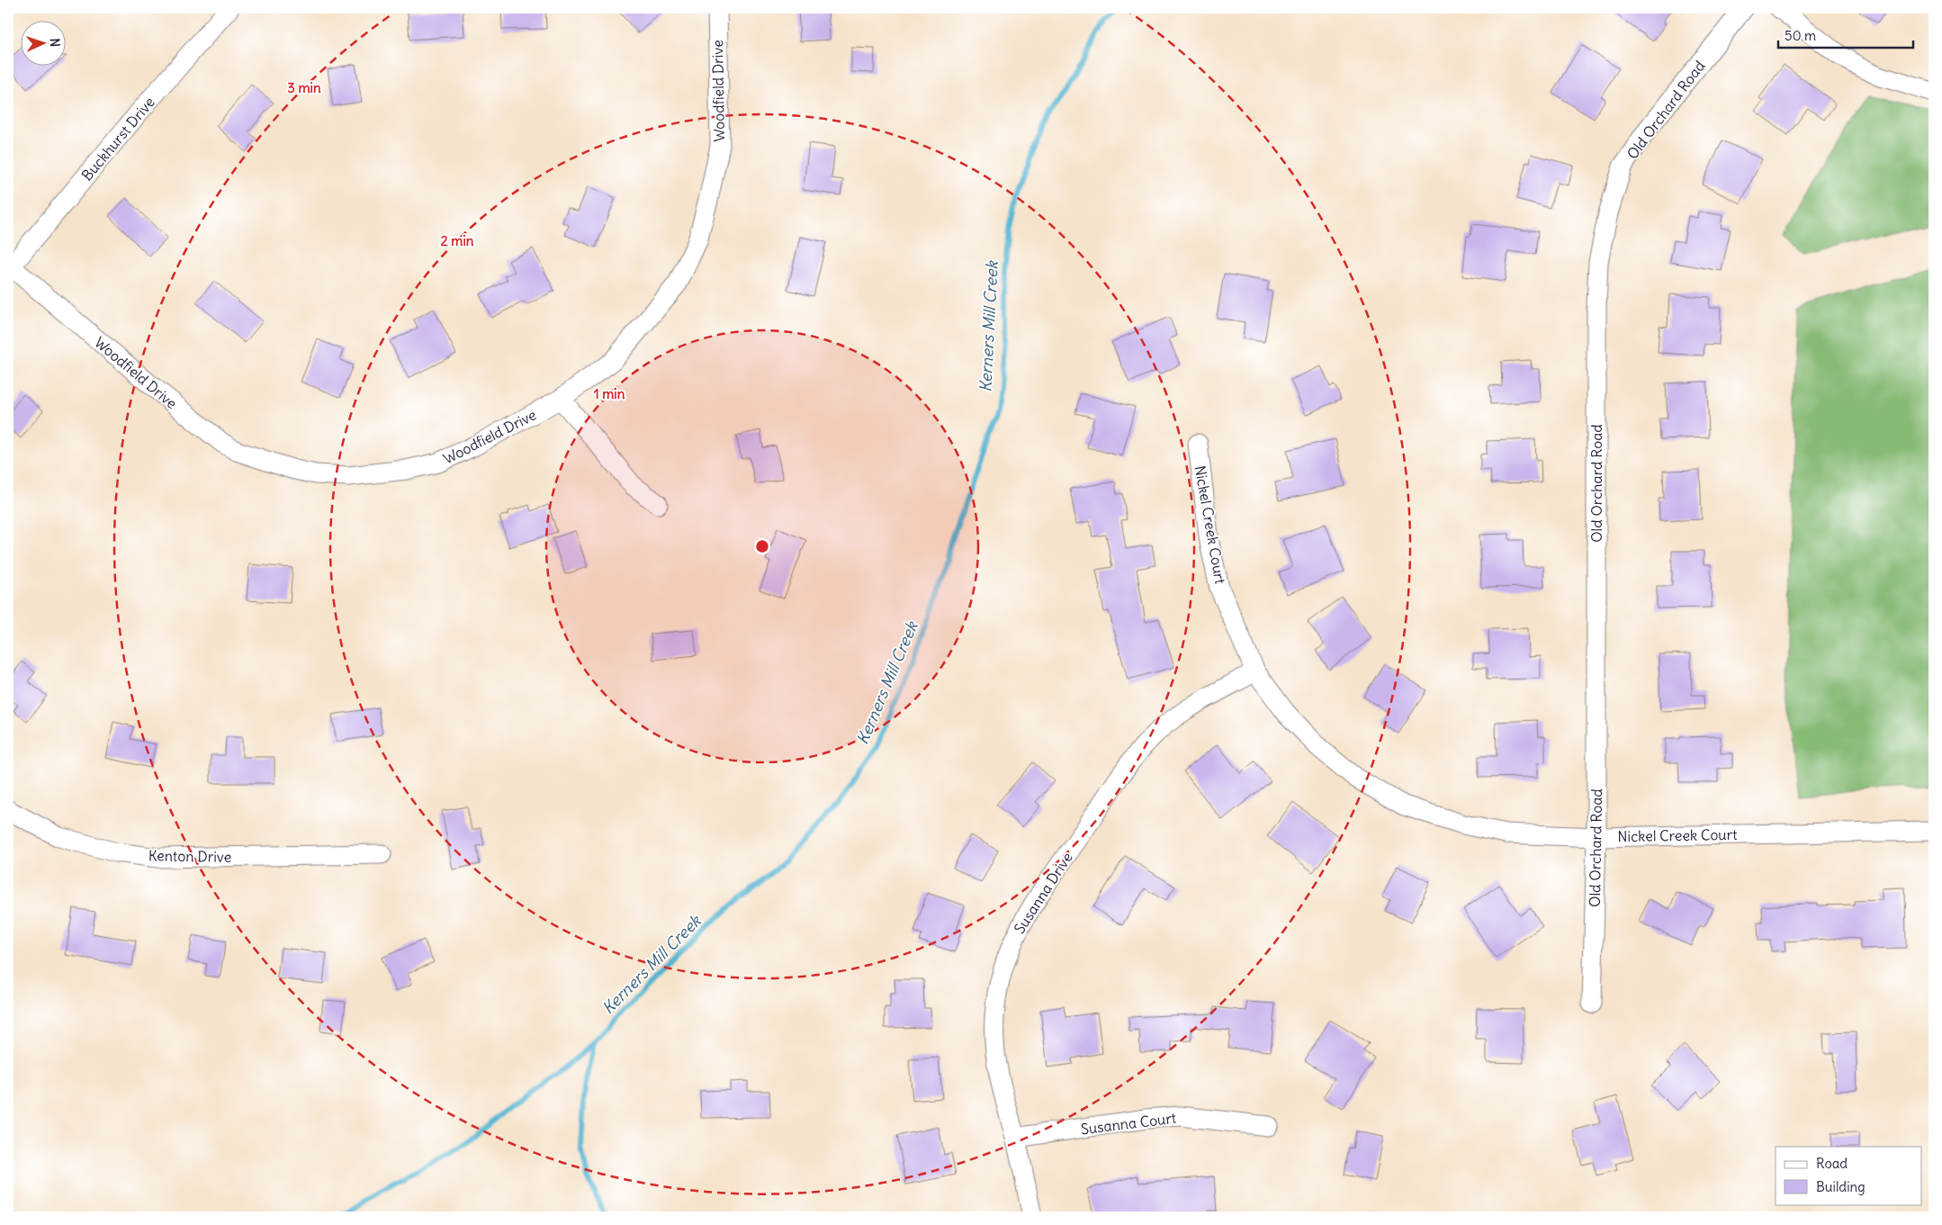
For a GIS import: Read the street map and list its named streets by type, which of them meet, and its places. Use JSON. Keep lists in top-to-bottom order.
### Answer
{
  "streets": {
    "street": [
      "Woodfield Drive",
      "Old Orchard Road",
      "Buckhurst Drive",
      "Nickel Creek Court",
      "Kenton Drive",
      "Susanna Drive",
      "Susanna Court"
    ]
  },
  "crossings": [
    ["Woodfield Drive", "Buckhurst Drive"],
    ["Old Orchard Road", "Nickel Creek Court"],
    ["Nickel Creek Court", "Susanna Drive"],
    ["Susanna Drive", "Susanna Court"]
  ],
  "water": ["Kerners Mill Creek"],
  "legend": ["Road", "Building"],
  "scale_bar": "50 m",
  "north": "right",
  "rings": ["3 min", "2 min", "1 min"]
}
